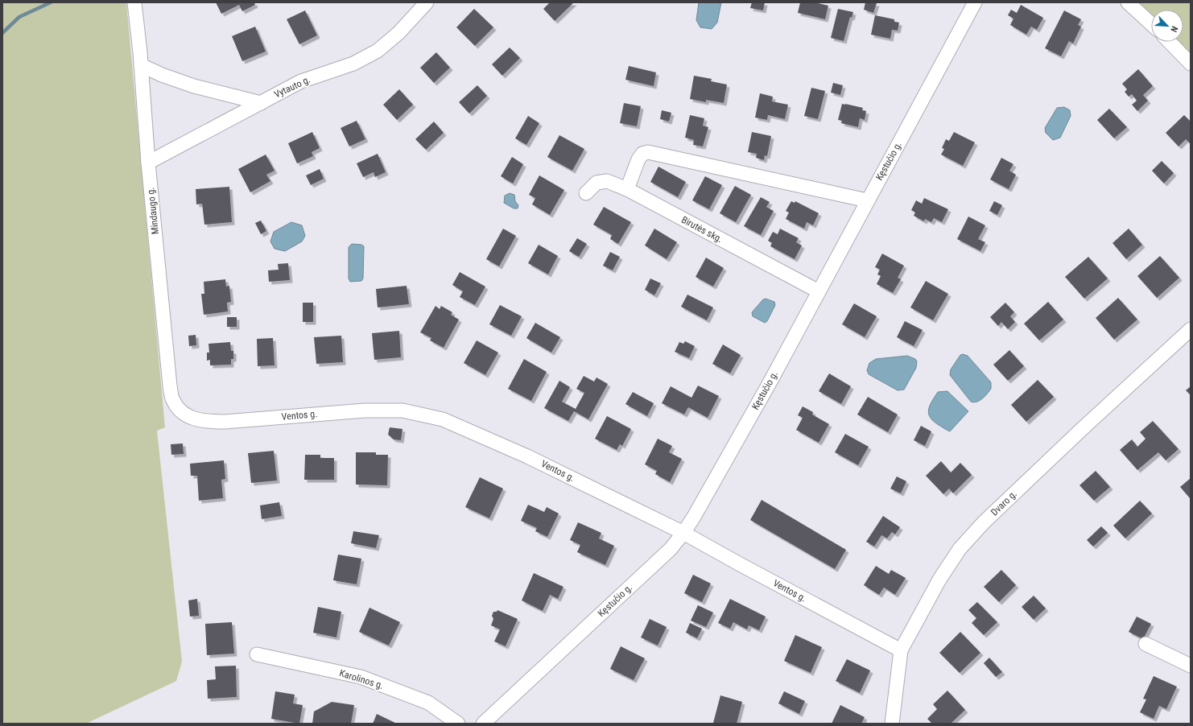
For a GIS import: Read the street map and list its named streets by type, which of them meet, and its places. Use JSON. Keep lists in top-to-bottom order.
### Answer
{
  "streets": {
    "street": [
      "Vytauto g.",
      "Kęstučio g.",
      "Mindaugo g.",
      "Birutės skg.",
      "Ventos g.",
      "Dvaro g.",
      "Karolinos g."
    ]
  },
  "crossings": [
    ["Vytauto g.", "Mindaugo g."],
    ["Kęstučio g.", "Birutės skg."],
    ["Kęstučio g.", "Ventos g."],
    ["Mindaugo g.", "Ventos g."],
    ["Ventos g.", "Dvaro g."]
  ],
  "north": "bottom right"
}
